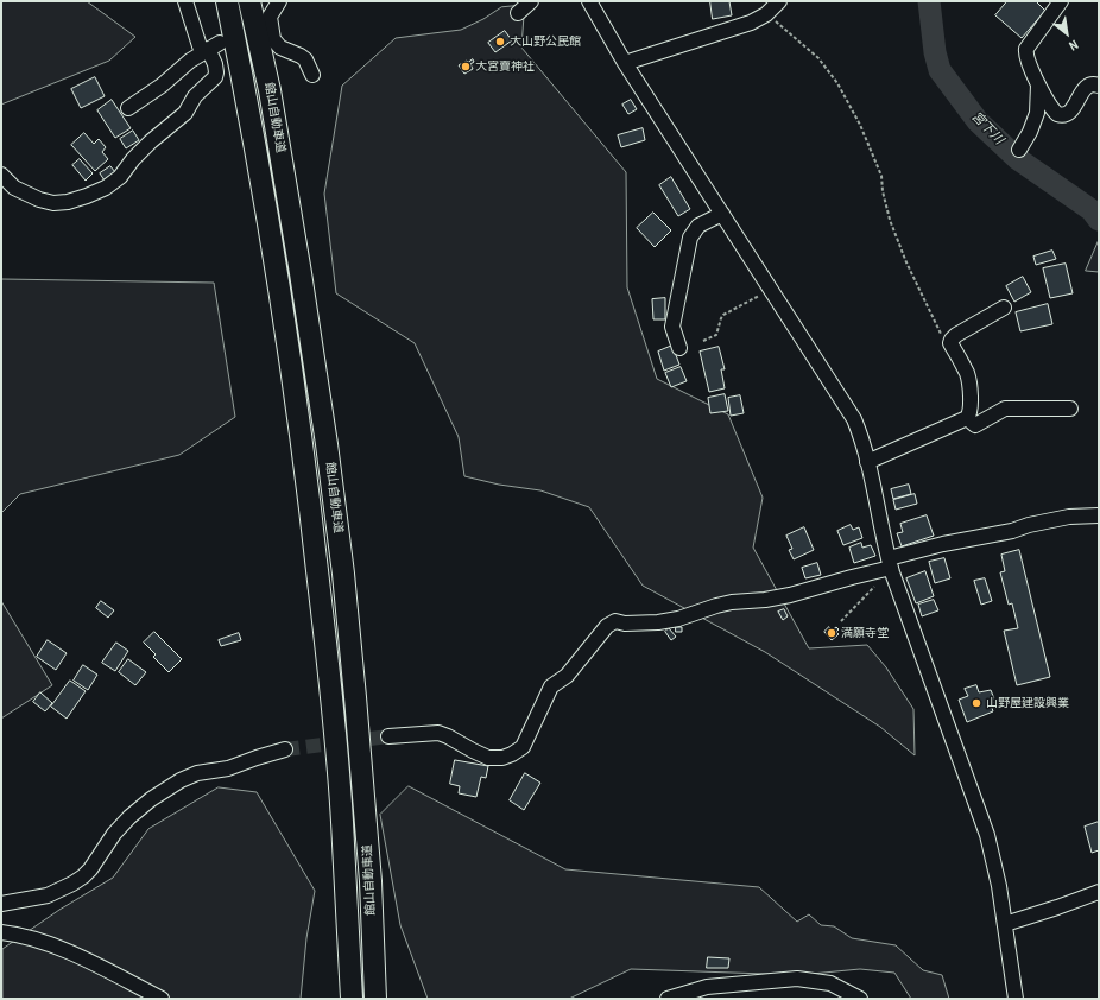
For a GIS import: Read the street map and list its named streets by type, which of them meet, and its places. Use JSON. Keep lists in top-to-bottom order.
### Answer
{
  "streets": {
    "highway": ["館山自動車道"]
  },
  "water": ["宮下川"],
  "places": [
    "大山野公民館",
    "大宮賣神社",
    "満願寺堂",
    "山野屋建設興業"
  ],
  "north": "bottom right"
}
